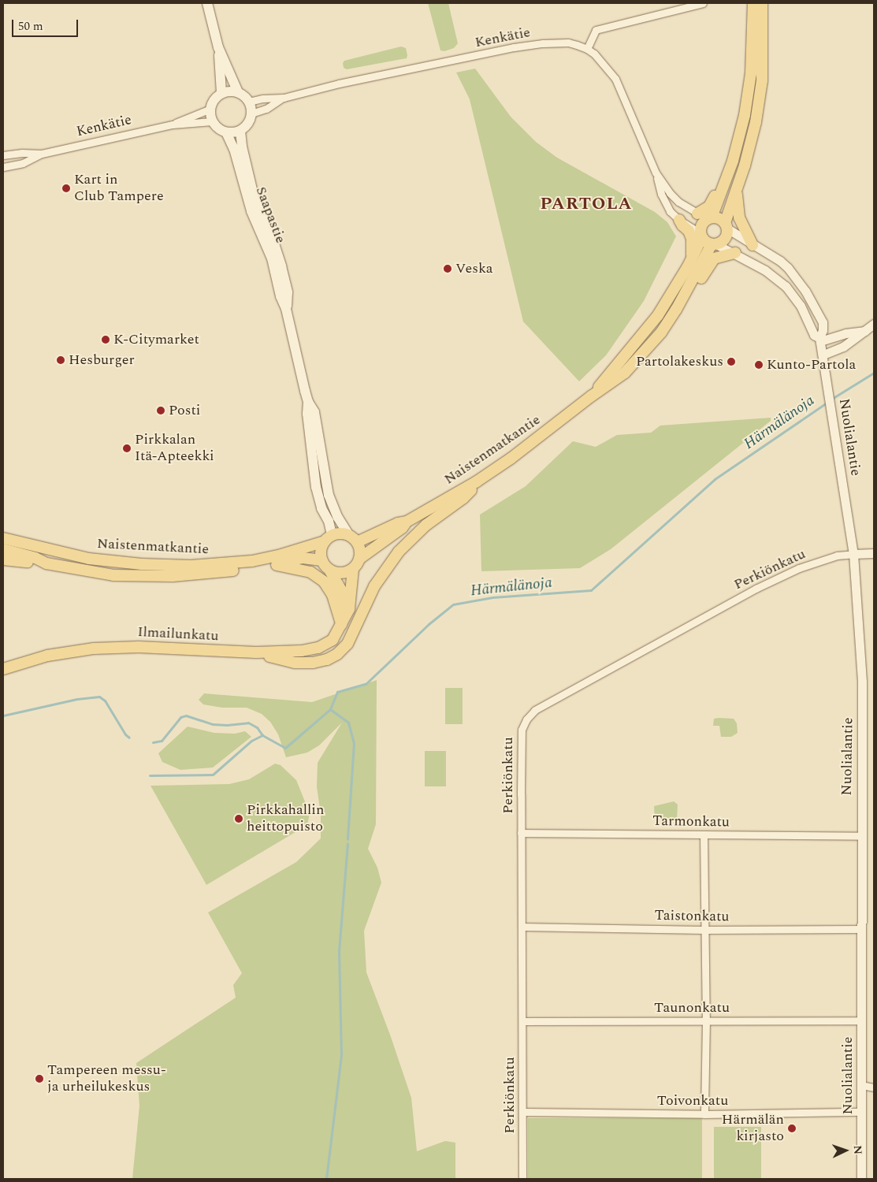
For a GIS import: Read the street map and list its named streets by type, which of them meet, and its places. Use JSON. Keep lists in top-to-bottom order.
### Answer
{
  "streets": {
    "main road": ["Saapastie", "Naistenmatkantie", "Ilmailunkatu"],
    "street": [
      "Kenkätie",
      "Nuolialantie",
      "Perkiönkatu",
      "Tarmonkatu",
      "Taistonkatu",
      "Taunonkatu",
      "Toivonkatu"
    ]
  },
  "crossings": [
    ["Kenkätie", "Saapastie"],
    ["Kenkätie", "Nuolialantie"],
    ["Kenkätie", "Naistenmatkantie"],
    ["Saapastie", "Naistenmatkantie"],
    ["Saapastie", "Ilmailunkatu"],
    ["Nuolialantie", "Naistenmatkantie"],
    ["Nuolialantie", "Perkiönkatu"],
    ["Nuolialantie", "Tarmonkatu"],
    ["Nuolialantie", "Taistonkatu"],
    ["Nuolialantie", "Taunonkatu"],
    ["Nuolialantie", "Toivonkatu"],
    ["Naistenmatkantie", "Ilmailunkatu"],
    ["Perkiönkatu", "Tarmonkatu"],
    ["Perkiönkatu", "Taistonkatu"],
    ["Perkiönkatu", "Taunonkatu"],
    ["Perkiönkatu", "Toivonkatu"]
  ],
  "districts": ["PARTOLA"],
  "water": ["Härmälänoja"],
  "places": [
    "Kart in Club Tampere",
    "Veska",
    "K-Citymarket",
    "Hesburger",
    "Partolakeskus",
    "Kunto-Partola",
    "Posti",
    "Pirkkalan Itä-Apteekki",
    "Pirkkahallin heittopuisto",
    "Tampereen messu- ja urheilukeskus",
    "Härmälän kirjasto"
  ],
  "scale_bar": "50 m",
  "north": "right"
}
